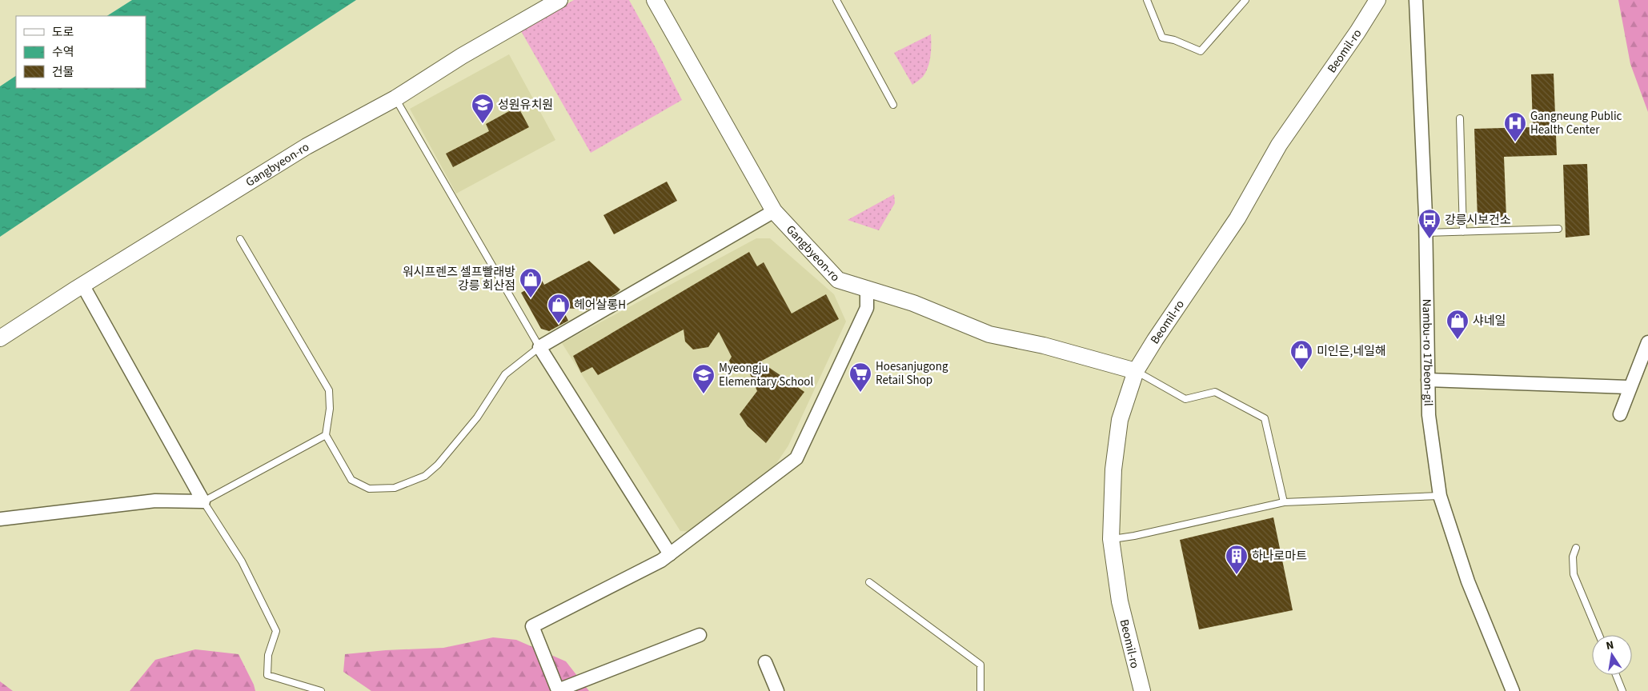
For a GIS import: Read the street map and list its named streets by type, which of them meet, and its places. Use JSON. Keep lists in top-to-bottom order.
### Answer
{
  "streets": {
    "street": ["Beomil-ro", "Gangbyeon-ro", "Nambu-ro 17beon-gil"]
  },
  "crossings": [
    ["Beomil-ro", "Gangbyeon-ro"]
  ],
  "places": {
    "school or university": ["성원유치원", "Myeongju Elementary School"],
    "hospital": ["Gangneung Public Health Center"],
    "bus stop": ["강릉시보건소"],
    "shop": [
      "워시프렌즈 셀프빨래방 강릉 회산점",
      "헤어살롱H",
      "샤네일",
      "미인은,네일해"
    ],
    "supermarket": ["Hoesanjugong Retail Shop"],
    "building": ["하나로마트"]
  },
  "legend": ["도로", "수역", "건물"],
  "north": "top"
}
